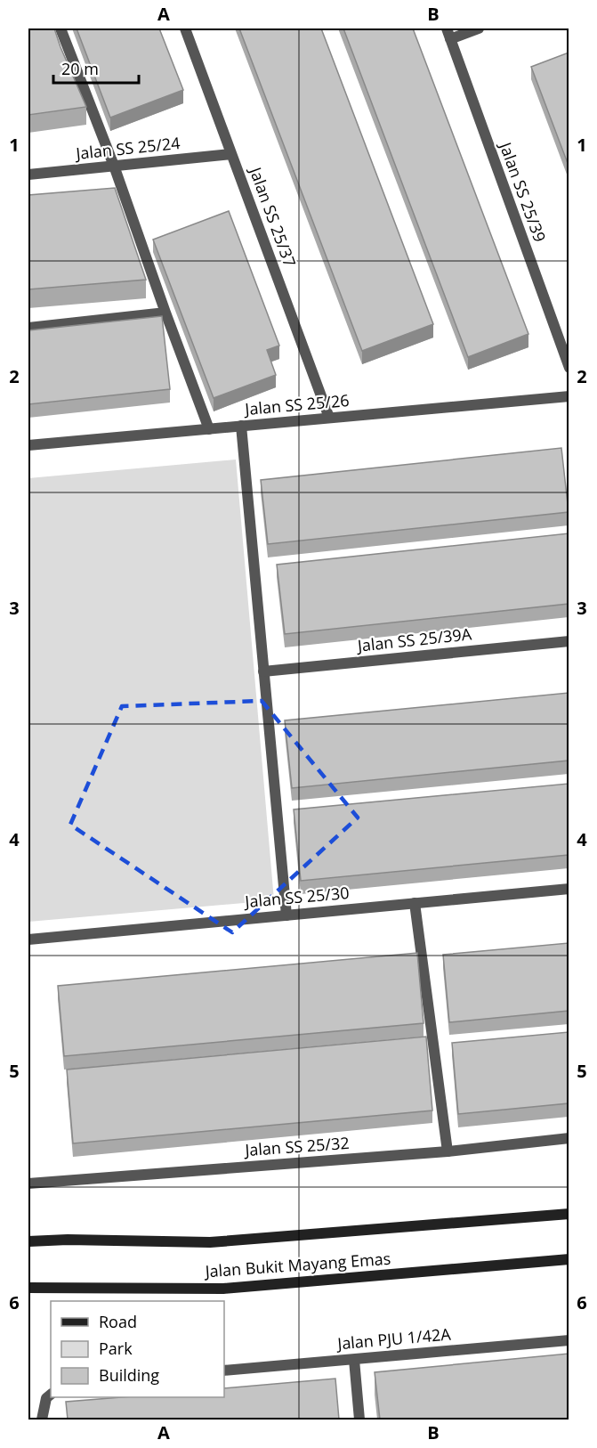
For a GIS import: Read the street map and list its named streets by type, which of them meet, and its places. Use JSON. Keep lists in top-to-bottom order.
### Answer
{
  "streets": {
    "main road": ["Jalan Bukit Mayang Emas"],
    "street": [
      "Jalan SS 25/24",
      "Jalan SS 25/39",
      "Jalan SS 25/37",
      "Jalan SS 25/26",
      "Jalan SS 25/39A",
      "Jalan SS 25/30",
      "Jalan SS 25/32",
      "Jalan PJU 1/42A"
    ]
  },
  "crossings": [
    ["Jalan SS 25/24", "Jalan SS 25/37"],
    ["Jalan SS 25/37", "Jalan SS 25/26"]
  ],
  "legend": ["Road", "Park", "Building"],
  "scale_bar": "20 m",
  "grid": {
    "columns": ["A", "B"],
    "rows": [
      "1",
      "2",
      "3",
      "4",
      "5",
      "6"
    ]
  }
}
